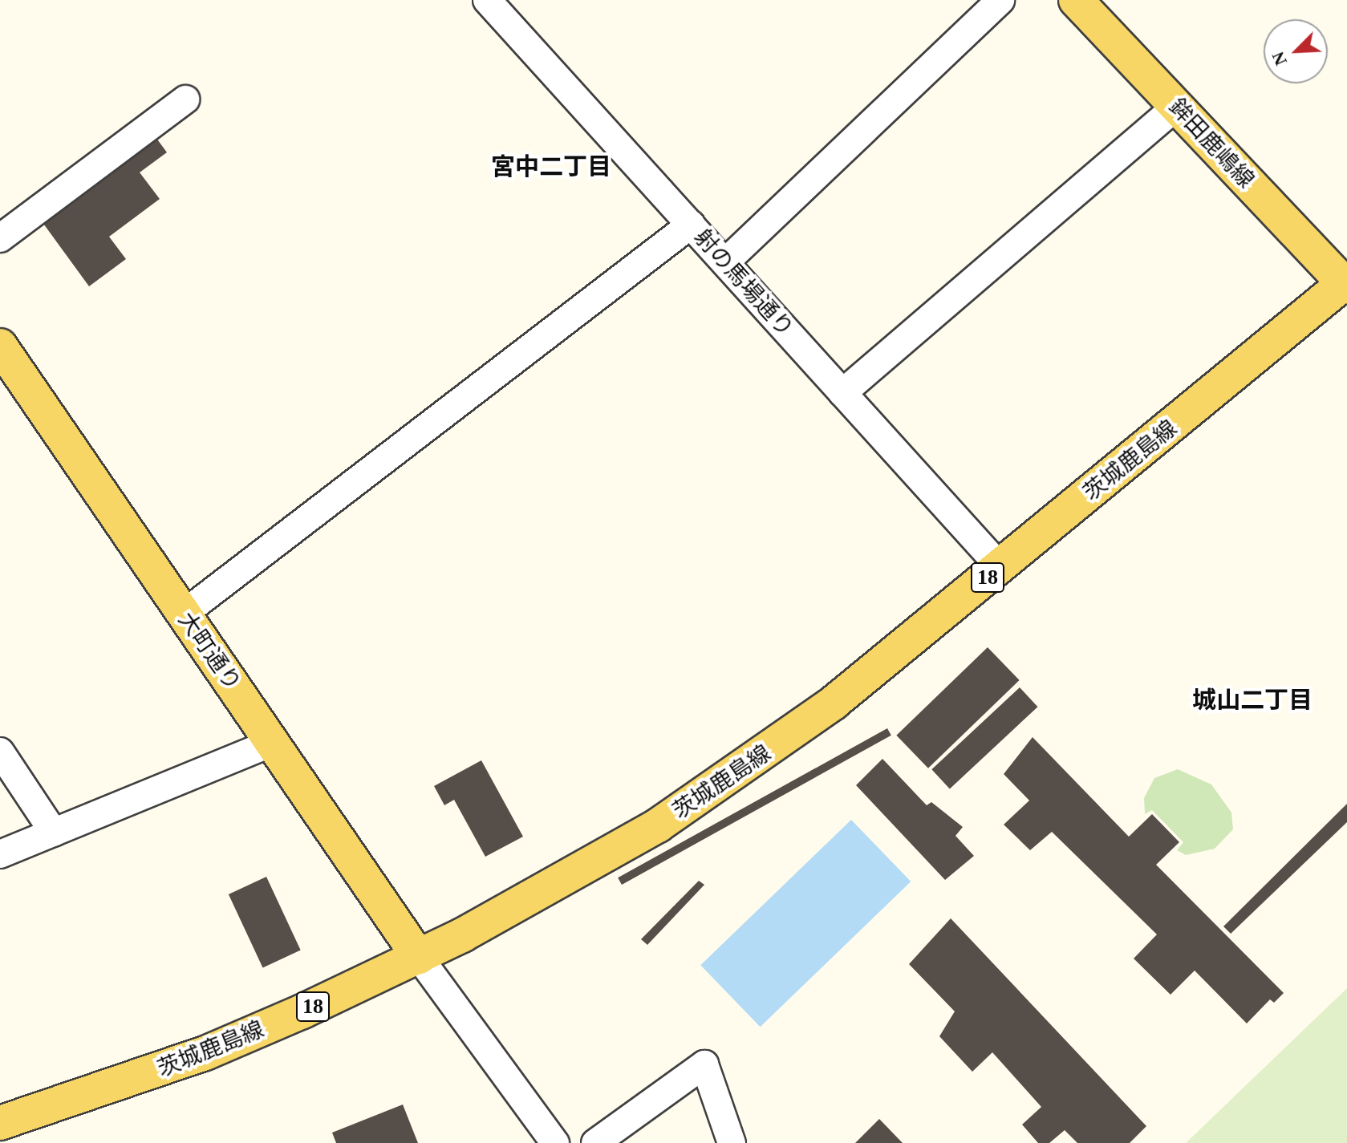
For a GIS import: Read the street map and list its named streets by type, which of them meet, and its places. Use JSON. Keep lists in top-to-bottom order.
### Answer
{
  "streets": {
    "main road": [
      "鉾田鹿嶋線",
      "茨城鹿島線",
      "18",
      "大町通り"
    ],
    "street": ["射の馬場通り"]
  },
  "crossings": [
    ["鉾田鹿嶋線", "茨城鹿島線"],
    ["射の馬場通り", "茨城鹿島線"],
    ["茨城鹿島線", "大町通り"]
  ],
  "districts": ["宮中二丁目", "城山二丁目"],
  "north": "bottom left"
}
